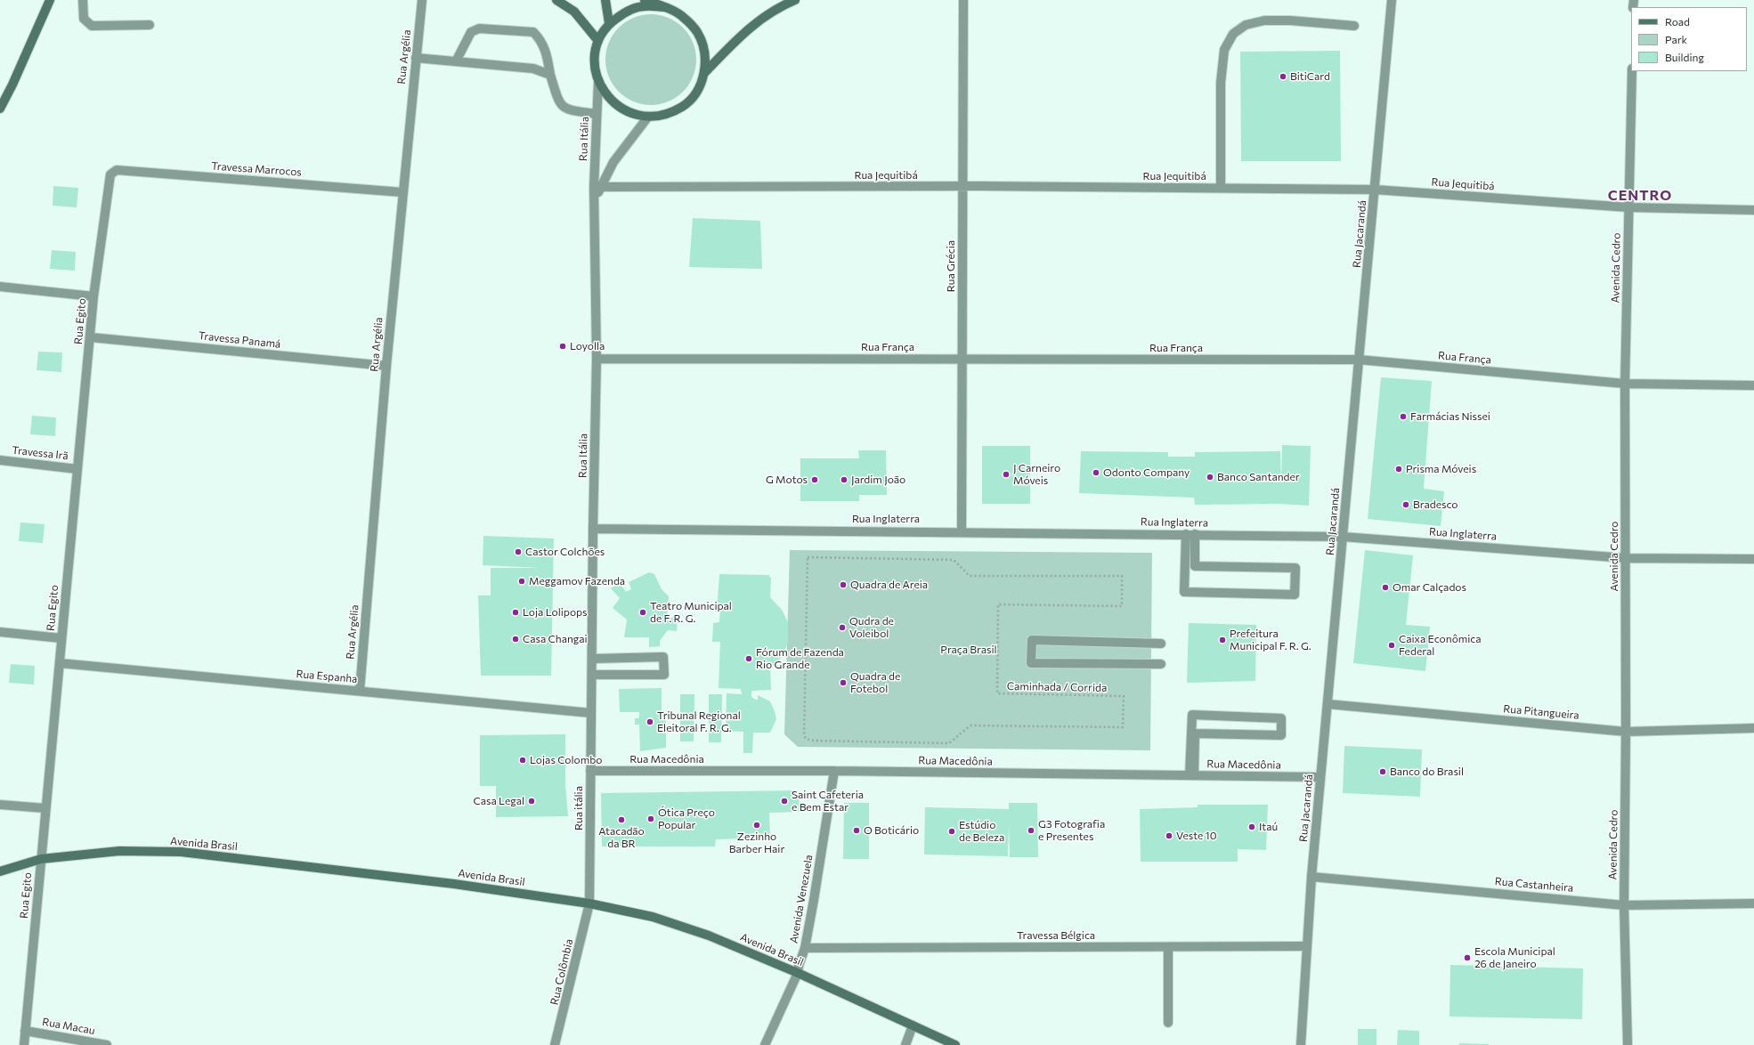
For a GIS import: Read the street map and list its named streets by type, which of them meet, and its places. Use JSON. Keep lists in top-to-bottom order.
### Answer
{
  "streets": {
    "main road": ["Avenida Brasil"],
    "street": [
      "Rua Argélia",
      "Rua Itália",
      "Travessa Marrocos",
      "Rua Jequitibá",
      "Rua Jacarandá",
      "Rua Grécia",
      "Avenida Cedro",
      "Rua Egito",
      "Travessa Panamá",
      "Rua França",
      "Travessa Irã",
      "Rua Inglaterra",
      "Rua Espanha",
      "Rua Pitangueira",
      "Rua Macedônia",
      "Rua itália",
      "Rua Castanheira",
      "Avenida Venezuela",
      "Travessa Bélgica",
      "Rua Colômbia",
      "Rua Macau"
    ],
    "path": ["Caminhada / Corrida"]
  },
  "crossings": [
    ["Rua Argélia", "Travessa Marrocos"],
    ["Rua Argélia", "Travessa Panamá"],
    ["Rua Argélia", "Rua Espanha"],
    ["Rua Itália", "Rua Jequitibá"],
    ["Rua Itália", "Rua França"],
    ["Rua Itália", "Rua Inglaterra"],
    ["Rua Itália", "Rua Espanha"],
    ["Rua Itália", "Rua itália"],
    ["Travessa Marrocos", "Rua Egito"],
    ["Rua Jequitibá", "Rua Jacarandá"],
    ["Rua Jequitibá", "Rua Grécia"],
    ["Rua Jequitibá", "Avenida Cedro"],
    ["Rua Jacarandá", "Rua França"],
    ["Rua Jacarandá", "Rua Inglaterra"],
    ["Rua Jacarandá", "Rua Pitangueira"],
    ["Rua Jacarandá", "Rua Macedônia"],
    ["Rua Jacarandá", "Rua Castanheira"],
    ["Rua Jacarandá", "Travessa Bélgica"],
    ["Rua Grécia", "Rua França"],
    ["Rua Grécia", "Rua Inglaterra"],
    ["Avenida Cedro", "Rua França"],
    ["Avenida Cedro", "Rua Inglaterra"],
    ["Avenida Cedro", "Rua Pitangueira"],
    ["Avenida Cedro", "Rua Castanheira"],
    ["Rua Egito", "Travessa Panamá"],
    ["Rua Egito", "Travessa Irã"],
    ["Rua Egito", "Rua Espanha"],
    ["Rua Egito", "Avenida Brasil"],
    ["Rua Egito", "Rua Macau"],
    ["Rua Espanha", "Rua itália"],
    ["Rua Macedônia", "Rua itália"],
    ["Rua Macedônia", "Avenida Venezuela"],
    ["Rua itália", "Avenida Brasil"],
    ["Rua itália", "Rua Colômbia"],
    ["Avenida Brasil", "Avenida Venezuela"],
    ["Avenida Brasil", "Rua Colômbia"],
    ["Avenida Venezuela", "Travessa Bélgica"]
  ],
  "districts": ["CENTRO"],
  "parks": ["Praça Brasil"],
  "places": [
    "BitiCard",
    "Loyolla",
    "Farmácias Nissei",
    "Prisma Móveis",
    "Odonto Company",
    "J Carneiro Móveis",
    "Banco Santander",
    "G Motos",
    "Jardim João",
    "Bradesco",
    "Castor Colchões",
    "Meggamov Fazenda",
    "Quadra de Areia",
    "Omar Calçados",
    "Loja Lolipops",
    "Teatro Municipal de F. R. G.",
    "Qudra de Voleibol",
    "Casa Changai",
    "Prefeitura Municipal F. R. G.",
    "Caixa Econômica Federal",
    "Fórum de Fazenda Rio Grande",
    "Quadra de Fotebol",
    "Tribunal Regional Eleitoral F. R. G.",
    "Lojas Colombo",
    "Banco do Brasil",
    "Casa Legal",
    "Saint Cafeteria e Bem Estar",
    "Ótica Preço Popular",
    "Atacadão da BR",
    "Zezinho Barber Hair",
    "Itaú",
    "O Boticário",
    "G3 Fotografia e Presentes",
    "Estúdio de Beleza",
    "Veste 10",
    "Escola Municipal 26 de Janeiro"
  ],
  "legend": ["Road", "Park", "Building"]
}
